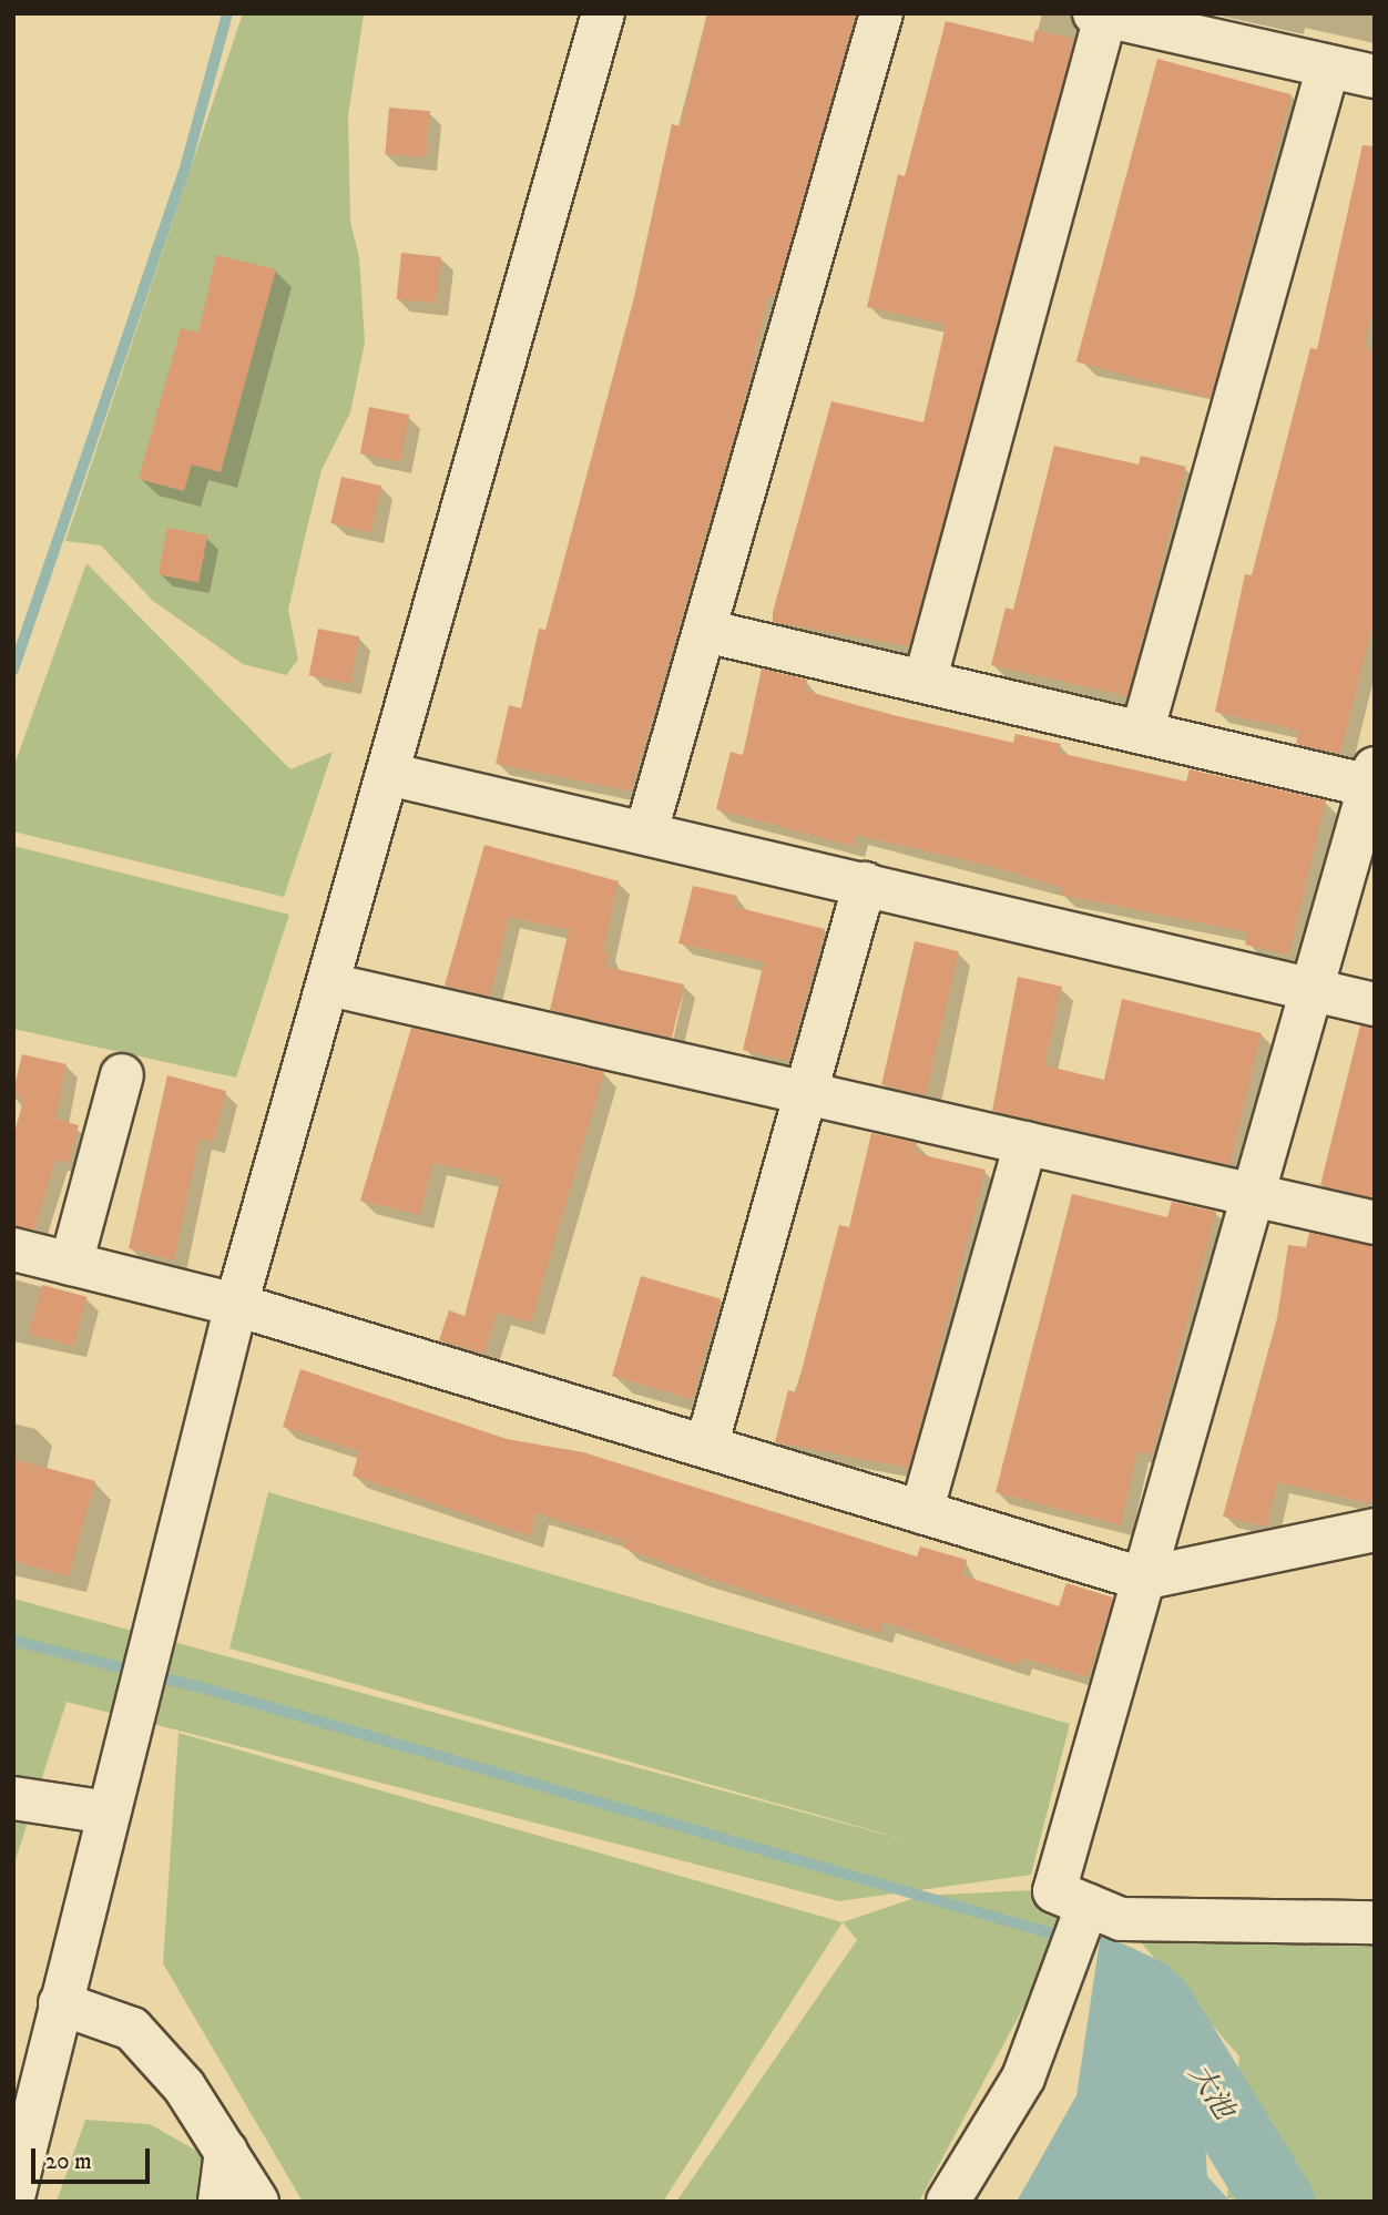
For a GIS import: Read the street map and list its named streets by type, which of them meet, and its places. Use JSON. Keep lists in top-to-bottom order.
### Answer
{
  "water": ["大池"],
  "scale_bar": "20 m"
}
